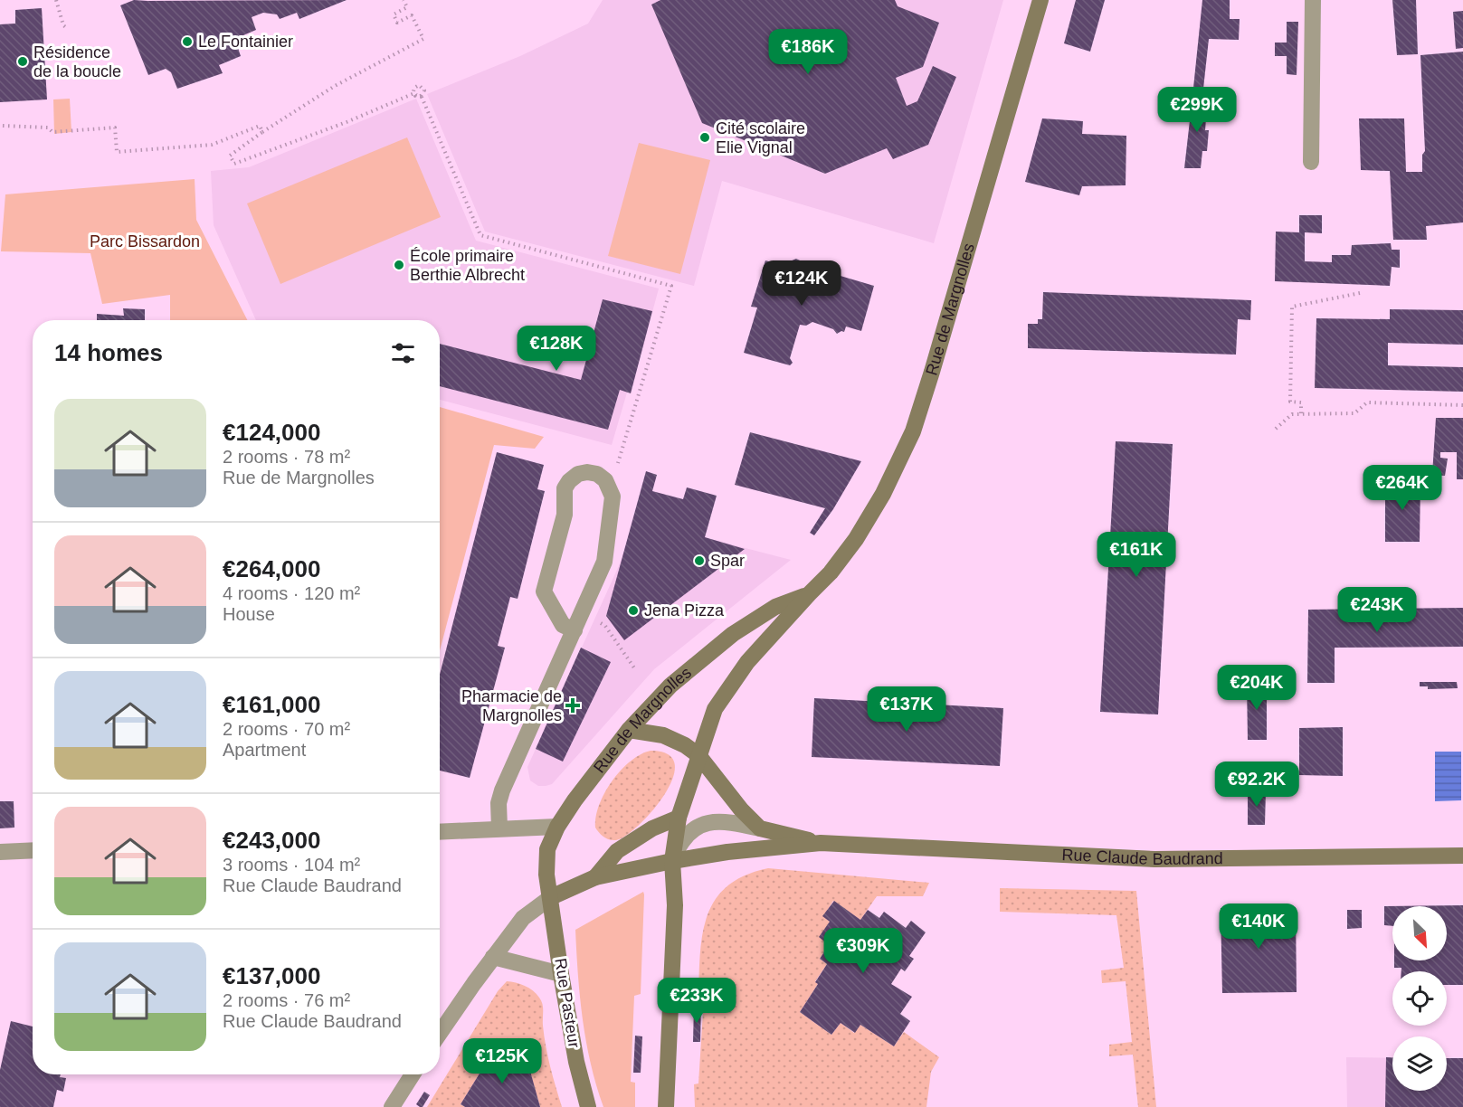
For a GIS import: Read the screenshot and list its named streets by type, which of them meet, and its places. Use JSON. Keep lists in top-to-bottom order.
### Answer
{
  "streets": {
    "street": ["Rue de Margnolles", "Rue Claude Baudrand", "Rue Pasteur"]
  },
  "crossings": [
    ["Rue de Margnolles", "Rue Claude Baudrand"],
    ["Rue de Margnolles", "Rue Pasteur"]
  ],
  "parks": ["Parc Bissardon"],
  "places": {
    "other": [
      "Le Fontainier",
      "Résidence de la boucle",
      "Cité scolaire Elie Vignal",
      "École primaire Berthie Albrecht",
      "Spar",
      "Jena Pizza"
    ],
    "health": ["Pharmacie de Margnolles"]
  },
  "north": "bottom right",
  "page": {
    "price": [
      "€186K",
      "€299K",
      "€124K",
      "€128K",
      "€264K",
      "€161K",
      "€243K",
      "€204K",
      "€137K",
      "€92.2K",
      "€140K",
      "€309K",
      "€233K",
      "€125K"
    ],
    "heading": "14 homes",
    "list": [
      {
        "name": "€124,000",
        "note": "2 rooms · 78 m² · Rue de Margnolles"
      },
      {
        "name": "€264,000",
        "note": "4 rooms · 120 m² · House"
      },
      {
        "name": "€161,000",
        "note": "2 rooms · 70 m² · Apartment"
      },
      {
        "name": "€243,000",
        "note": "3 rooms · 104 m² · Rue Claude Baudrand"
      },
      {
        "name": "€137,000",
        "note": "2 rooms · 76 m² · Rue Claude Baudrand"
      }
    ]
  }
}
